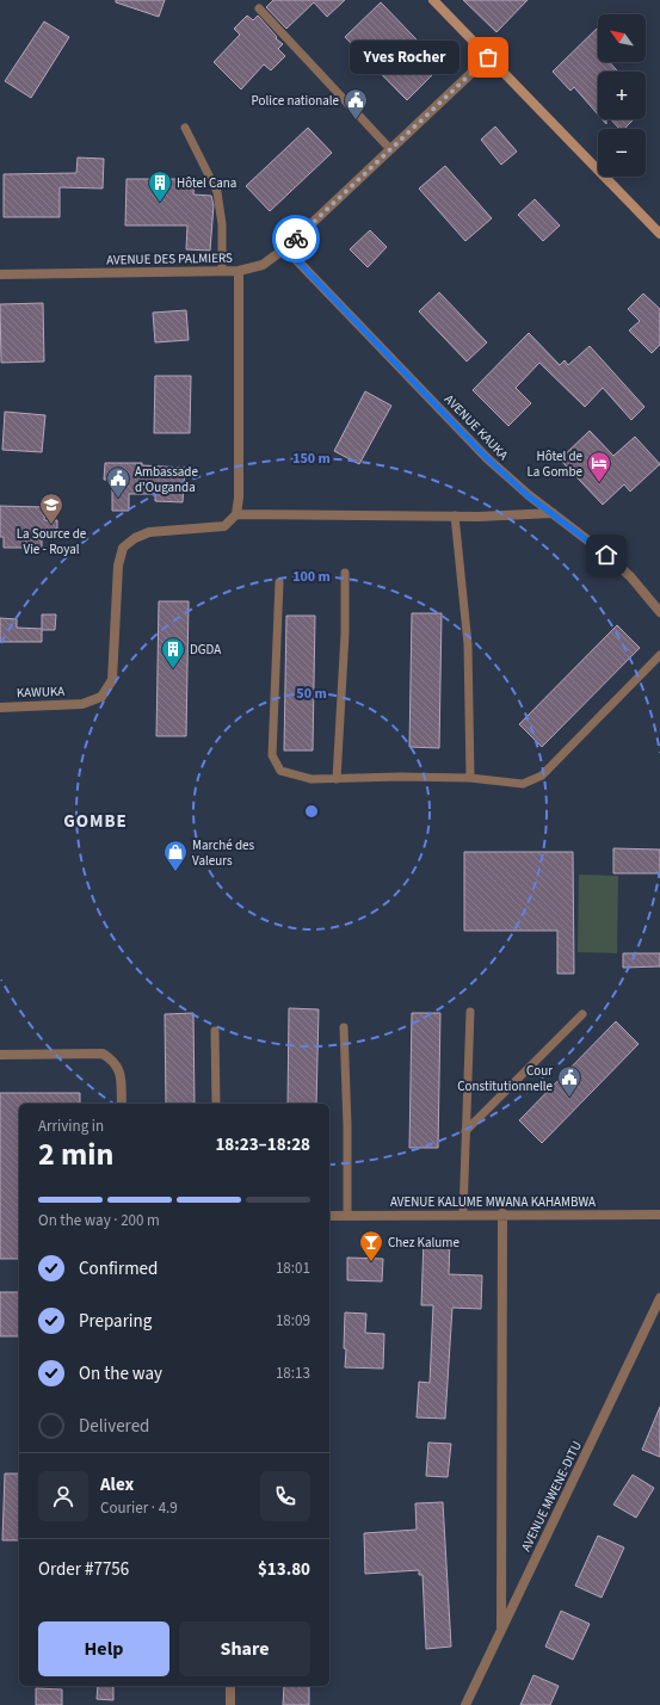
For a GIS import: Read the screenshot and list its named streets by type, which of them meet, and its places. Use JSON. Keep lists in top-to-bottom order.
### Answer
{
  "streets": {
    "street": [
      "AVENUE DES PALMIERS",
      "AVENUE KAUKA",
      "KAWUKA",
      "AVENUE KALUME MWANA KAHAMBWA",
      "AVENUE MWENE-DITU"
    ]
  },
  "crossings": [
    ["AVENUE DES PALMIERS", "AVENUE KAUKA"]
  ],
  "districts": ["GOMBE"],
  "places": {
    "other": ["Yves Rocher"],
    "public building": ["Police nationale", "Ambassade d'Ouganda", "Cour Constitutionnelle"],
    "building": ["Hôtel Cana", "DGDA"],
    "hotel": ["Hôtel de La Gombe"],
    "school or university": ["La Source de Vie - Royal"],
    "shop": ["Marché des Valeurs"],
    "bar": ["Chez Kalume"]
  },
  "north": "top left",
  "page": {
    "map_buttons": ["+", "−"],
    "bubble": "Yves Rocher",
    "heading": ["2 min", "Arriving in", "18:23–18:28"],
    "panel": [
      "Alex",
      "Courier · 4.9",
      "Order #7756",
      "$13.80"
    ],
    "bar": "On the way · 200 m",
    "list": [
      ["Confirmed", "18:01"],
      ["Preparing", "18:09"],
      ["On the way", "18:13"],
      "Delivered"
    ],
    "buttons": ["Help", "Share"]
  },
  "rings": ["150 m", "100 m", "50 m"]
}
